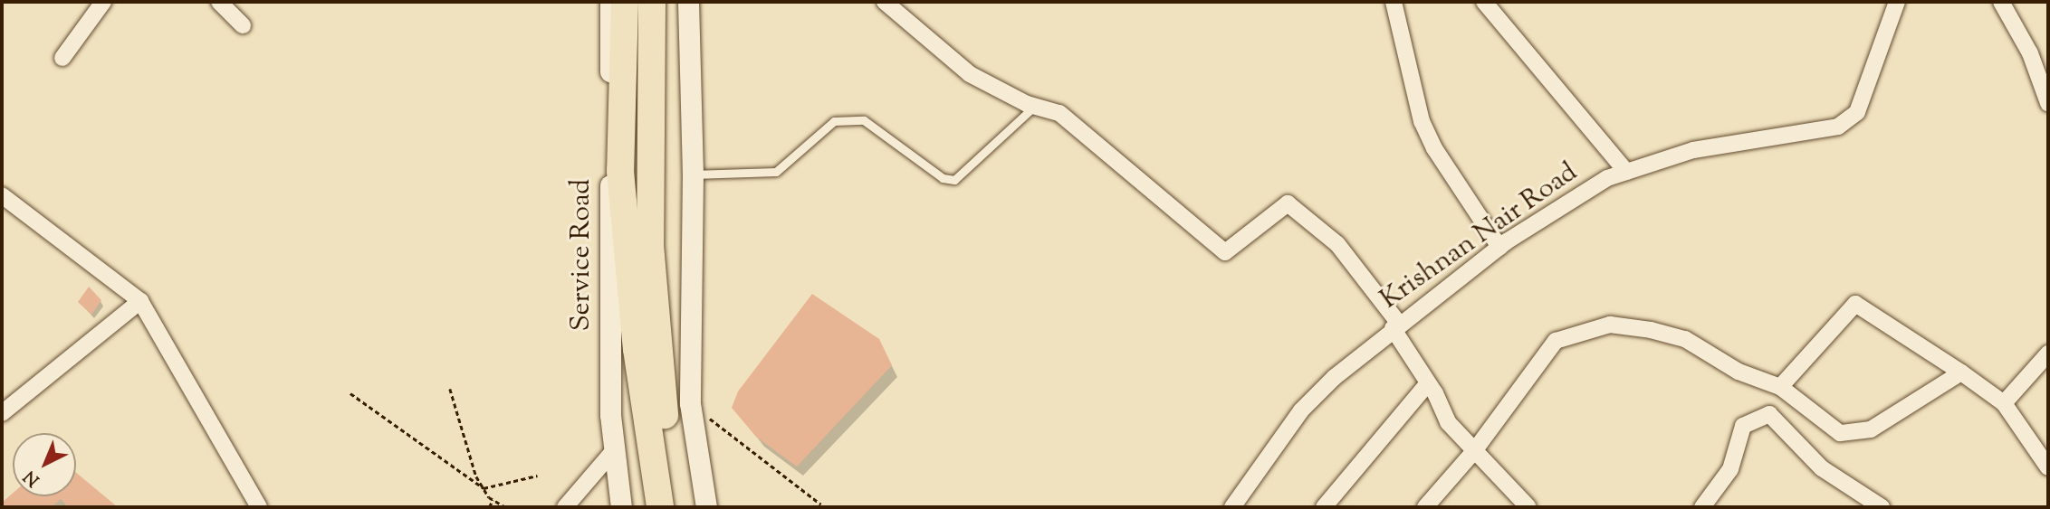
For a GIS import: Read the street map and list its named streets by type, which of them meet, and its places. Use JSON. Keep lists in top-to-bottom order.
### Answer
{
  "streets": {
    "street": ["Krishnan Nair Road", "Service Road"]
  },
  "north": "bottom left"
}
